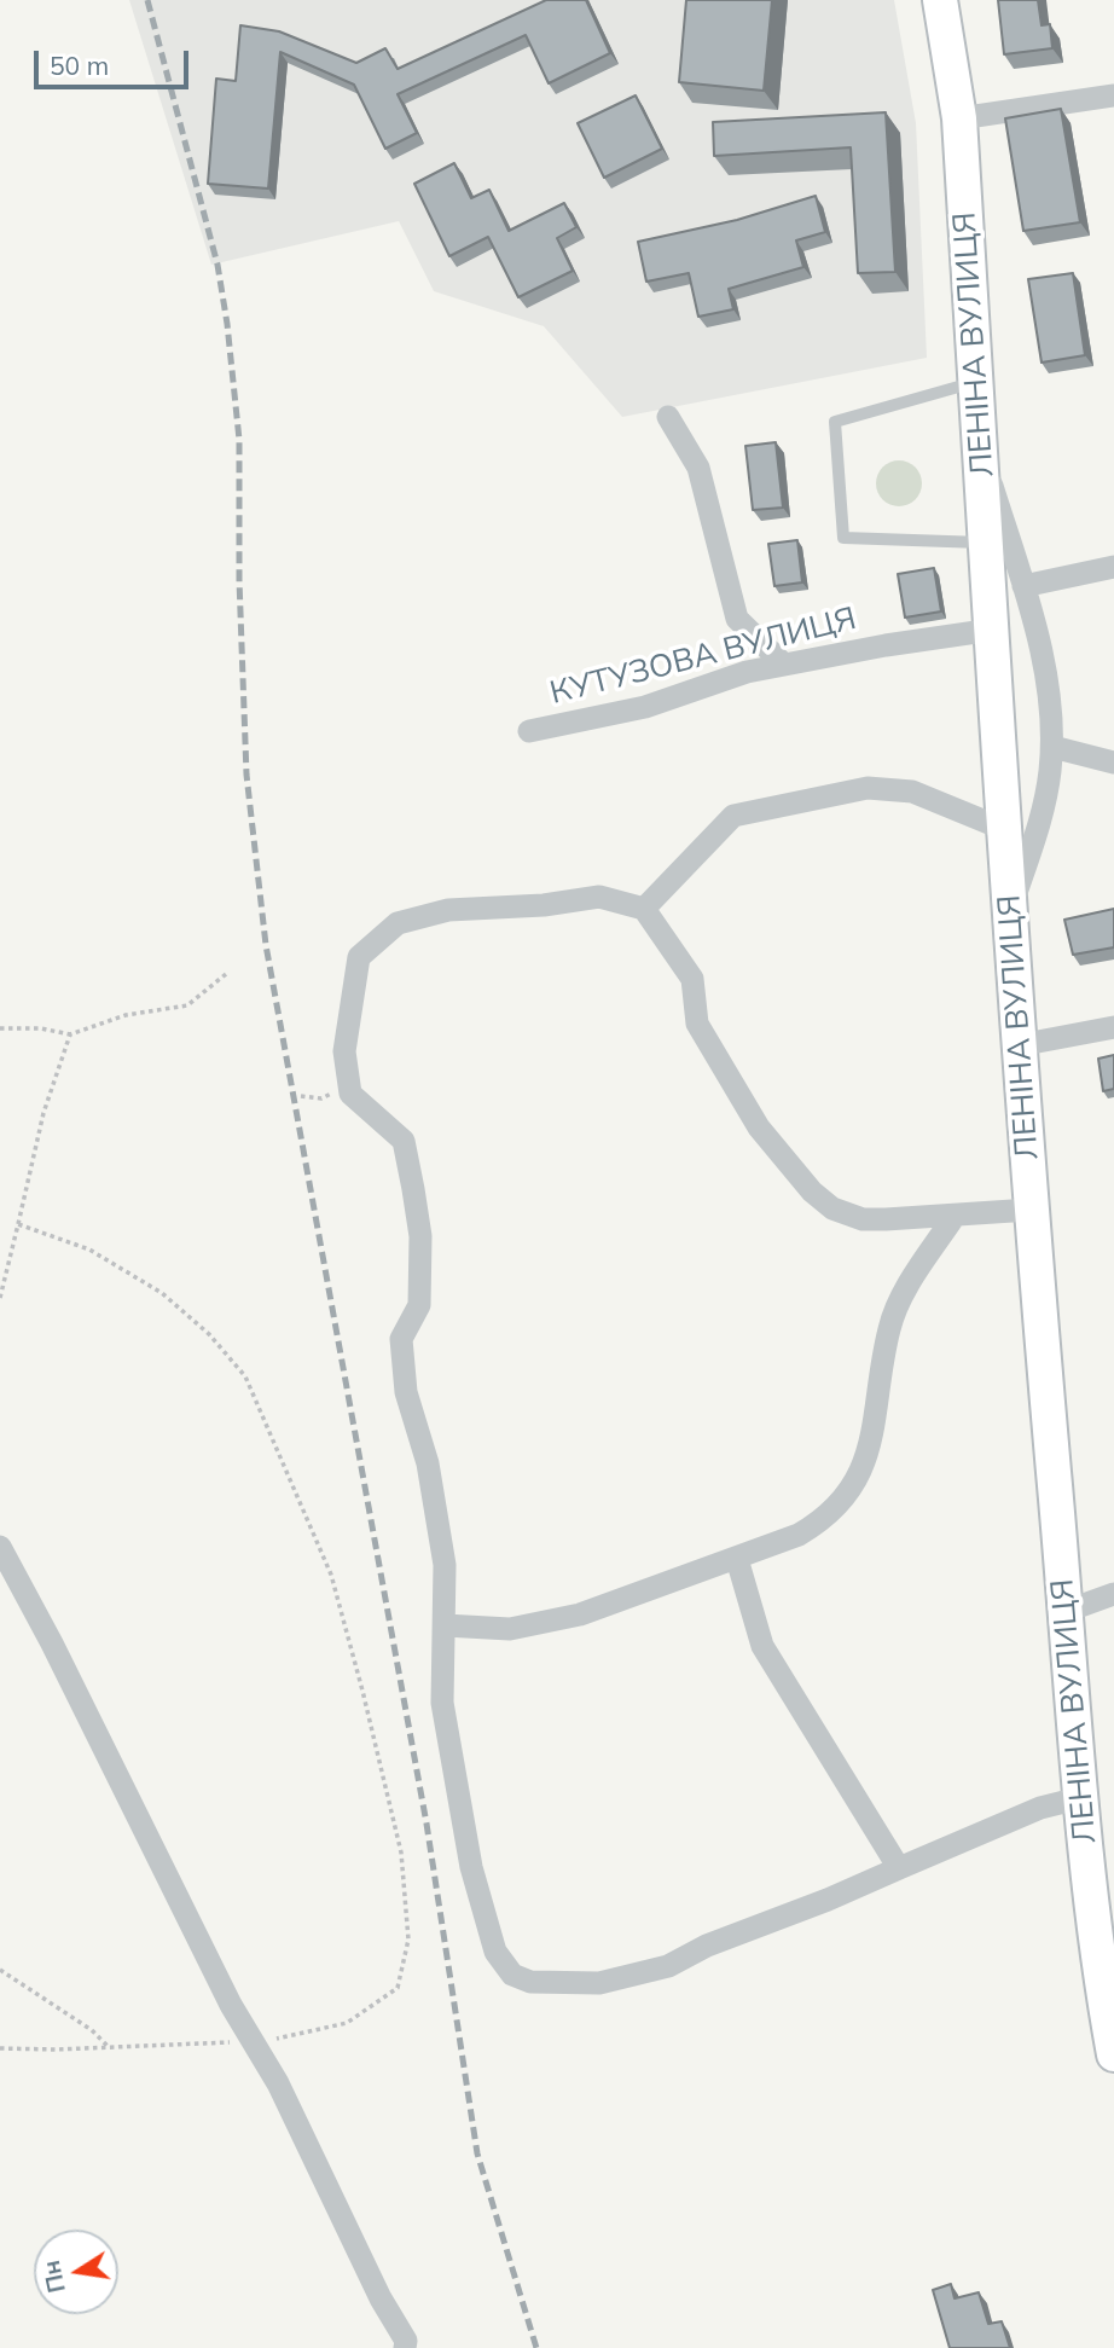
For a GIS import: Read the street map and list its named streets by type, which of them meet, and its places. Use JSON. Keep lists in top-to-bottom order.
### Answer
{
  "streets": {
    "main road": ["ЛЕНІНА ВУЛИЦЯ"],
    "street": ["КУТУЗОВА ВУЛИЦЯ"]
  },
  "crossings": [
    ["ЛЕНІНА ВУЛИЦЯ", "КУТУЗОВА ВУЛИЦЯ"]
  ],
  "scale_bar": "50 m",
  "north": "left"
}
